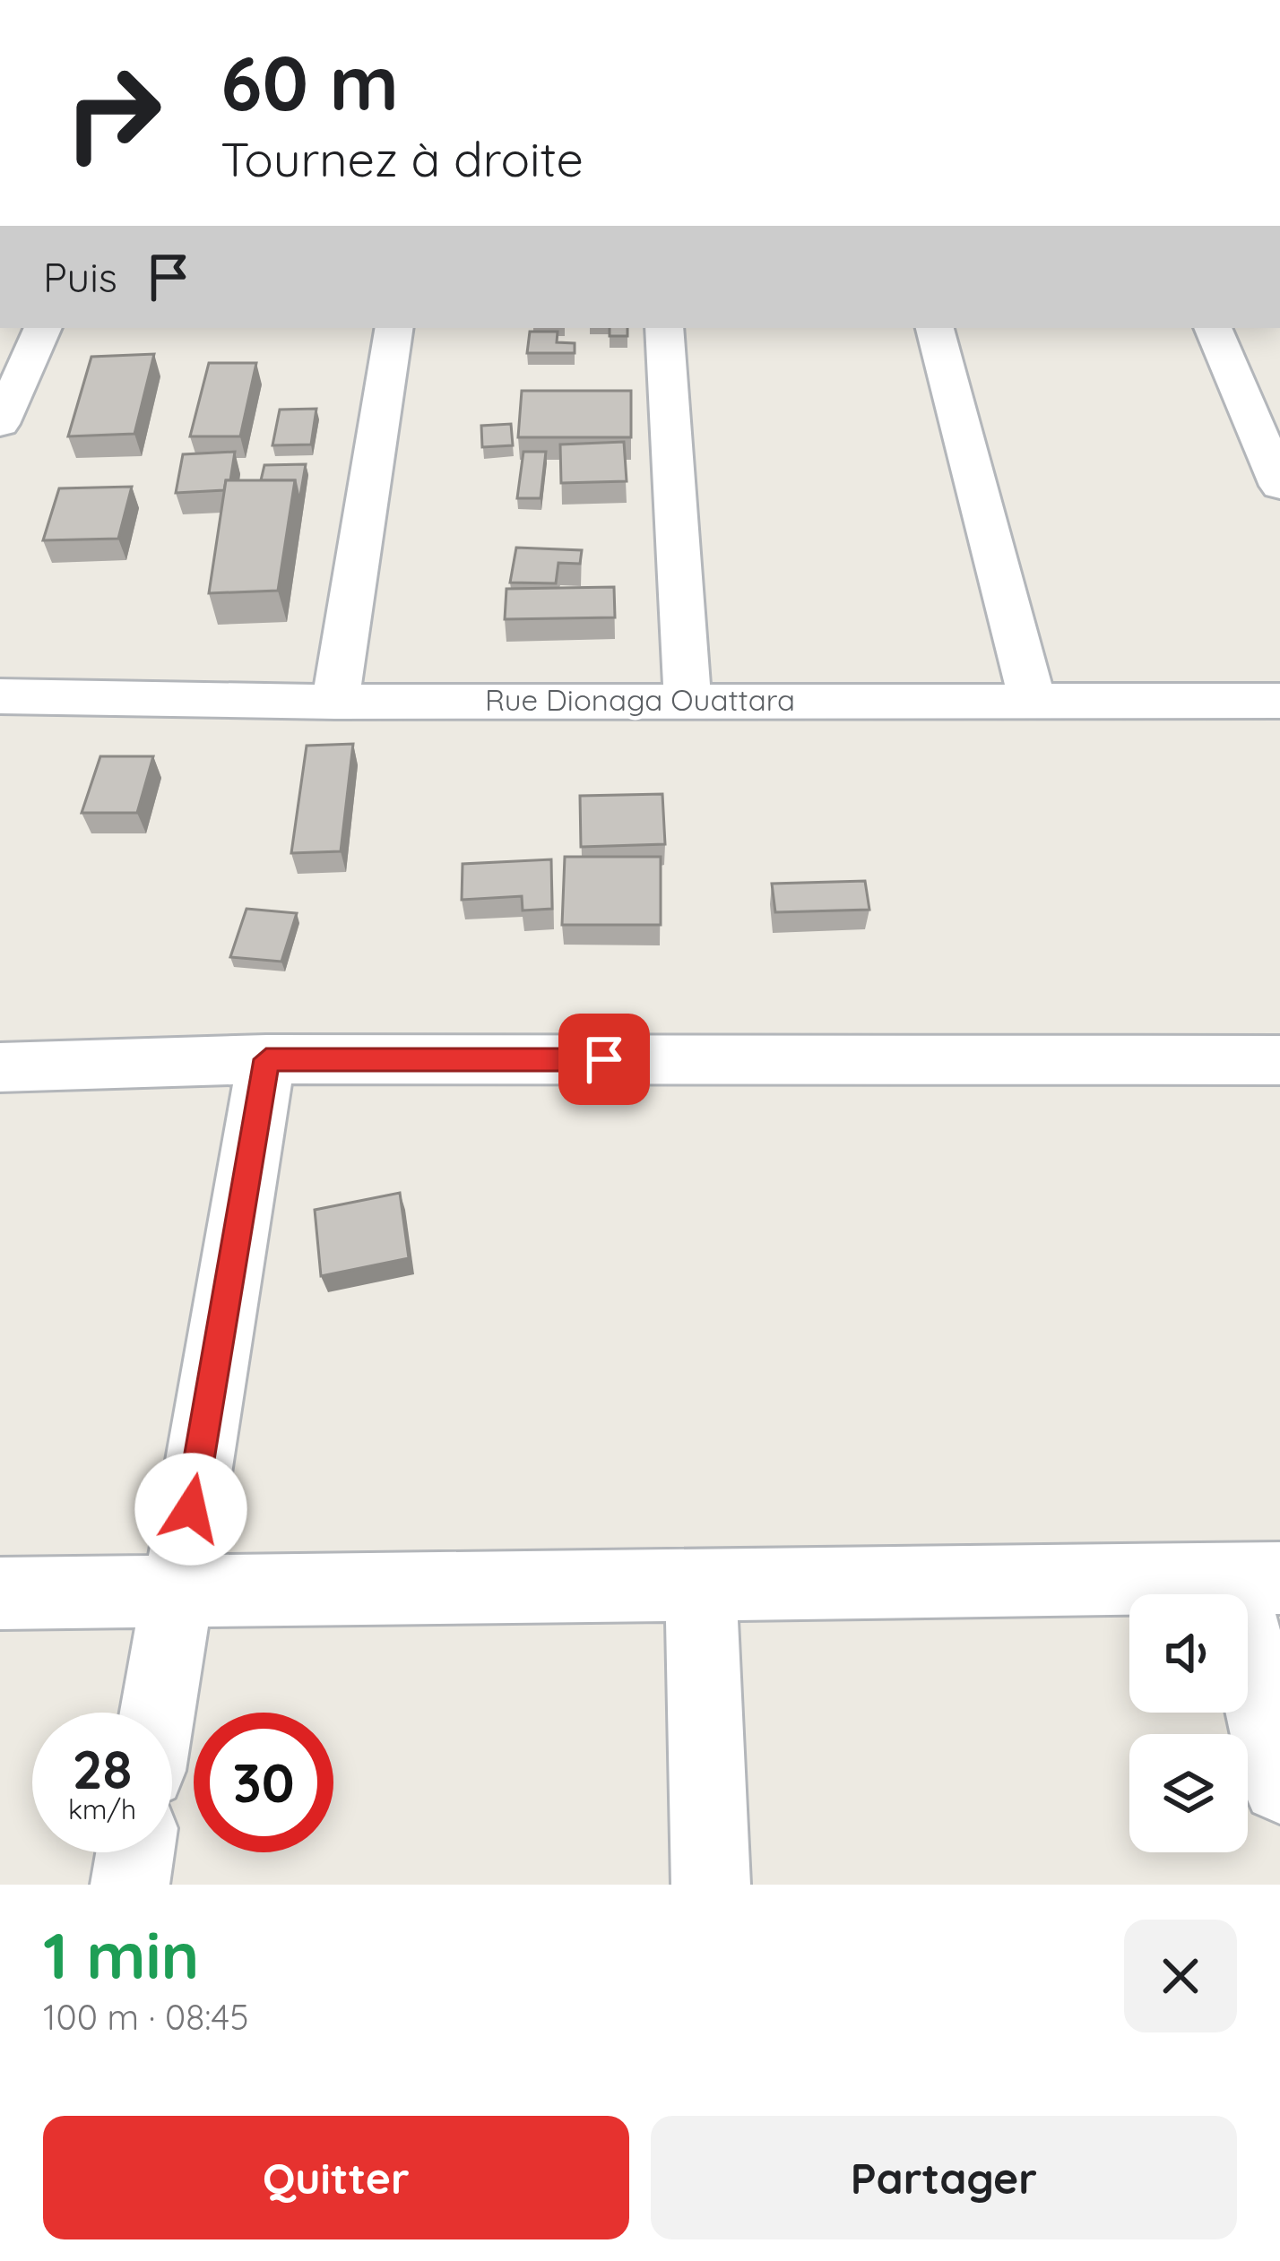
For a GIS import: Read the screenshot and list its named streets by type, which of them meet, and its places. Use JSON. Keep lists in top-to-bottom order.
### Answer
{
  "streets": {
    "street": ["Rue Dionaga Ouattara"]
  },
  "page": {
    "turn": ["60 m", "Tournez à droite"],
    "then": "Puis",
    "speed": "28 km/h",
    "limit": "30",
    "heading": ["1 min", "100 m · 08:45"],
    "buttons": ["Quitter", "Partager"]
  }
}
